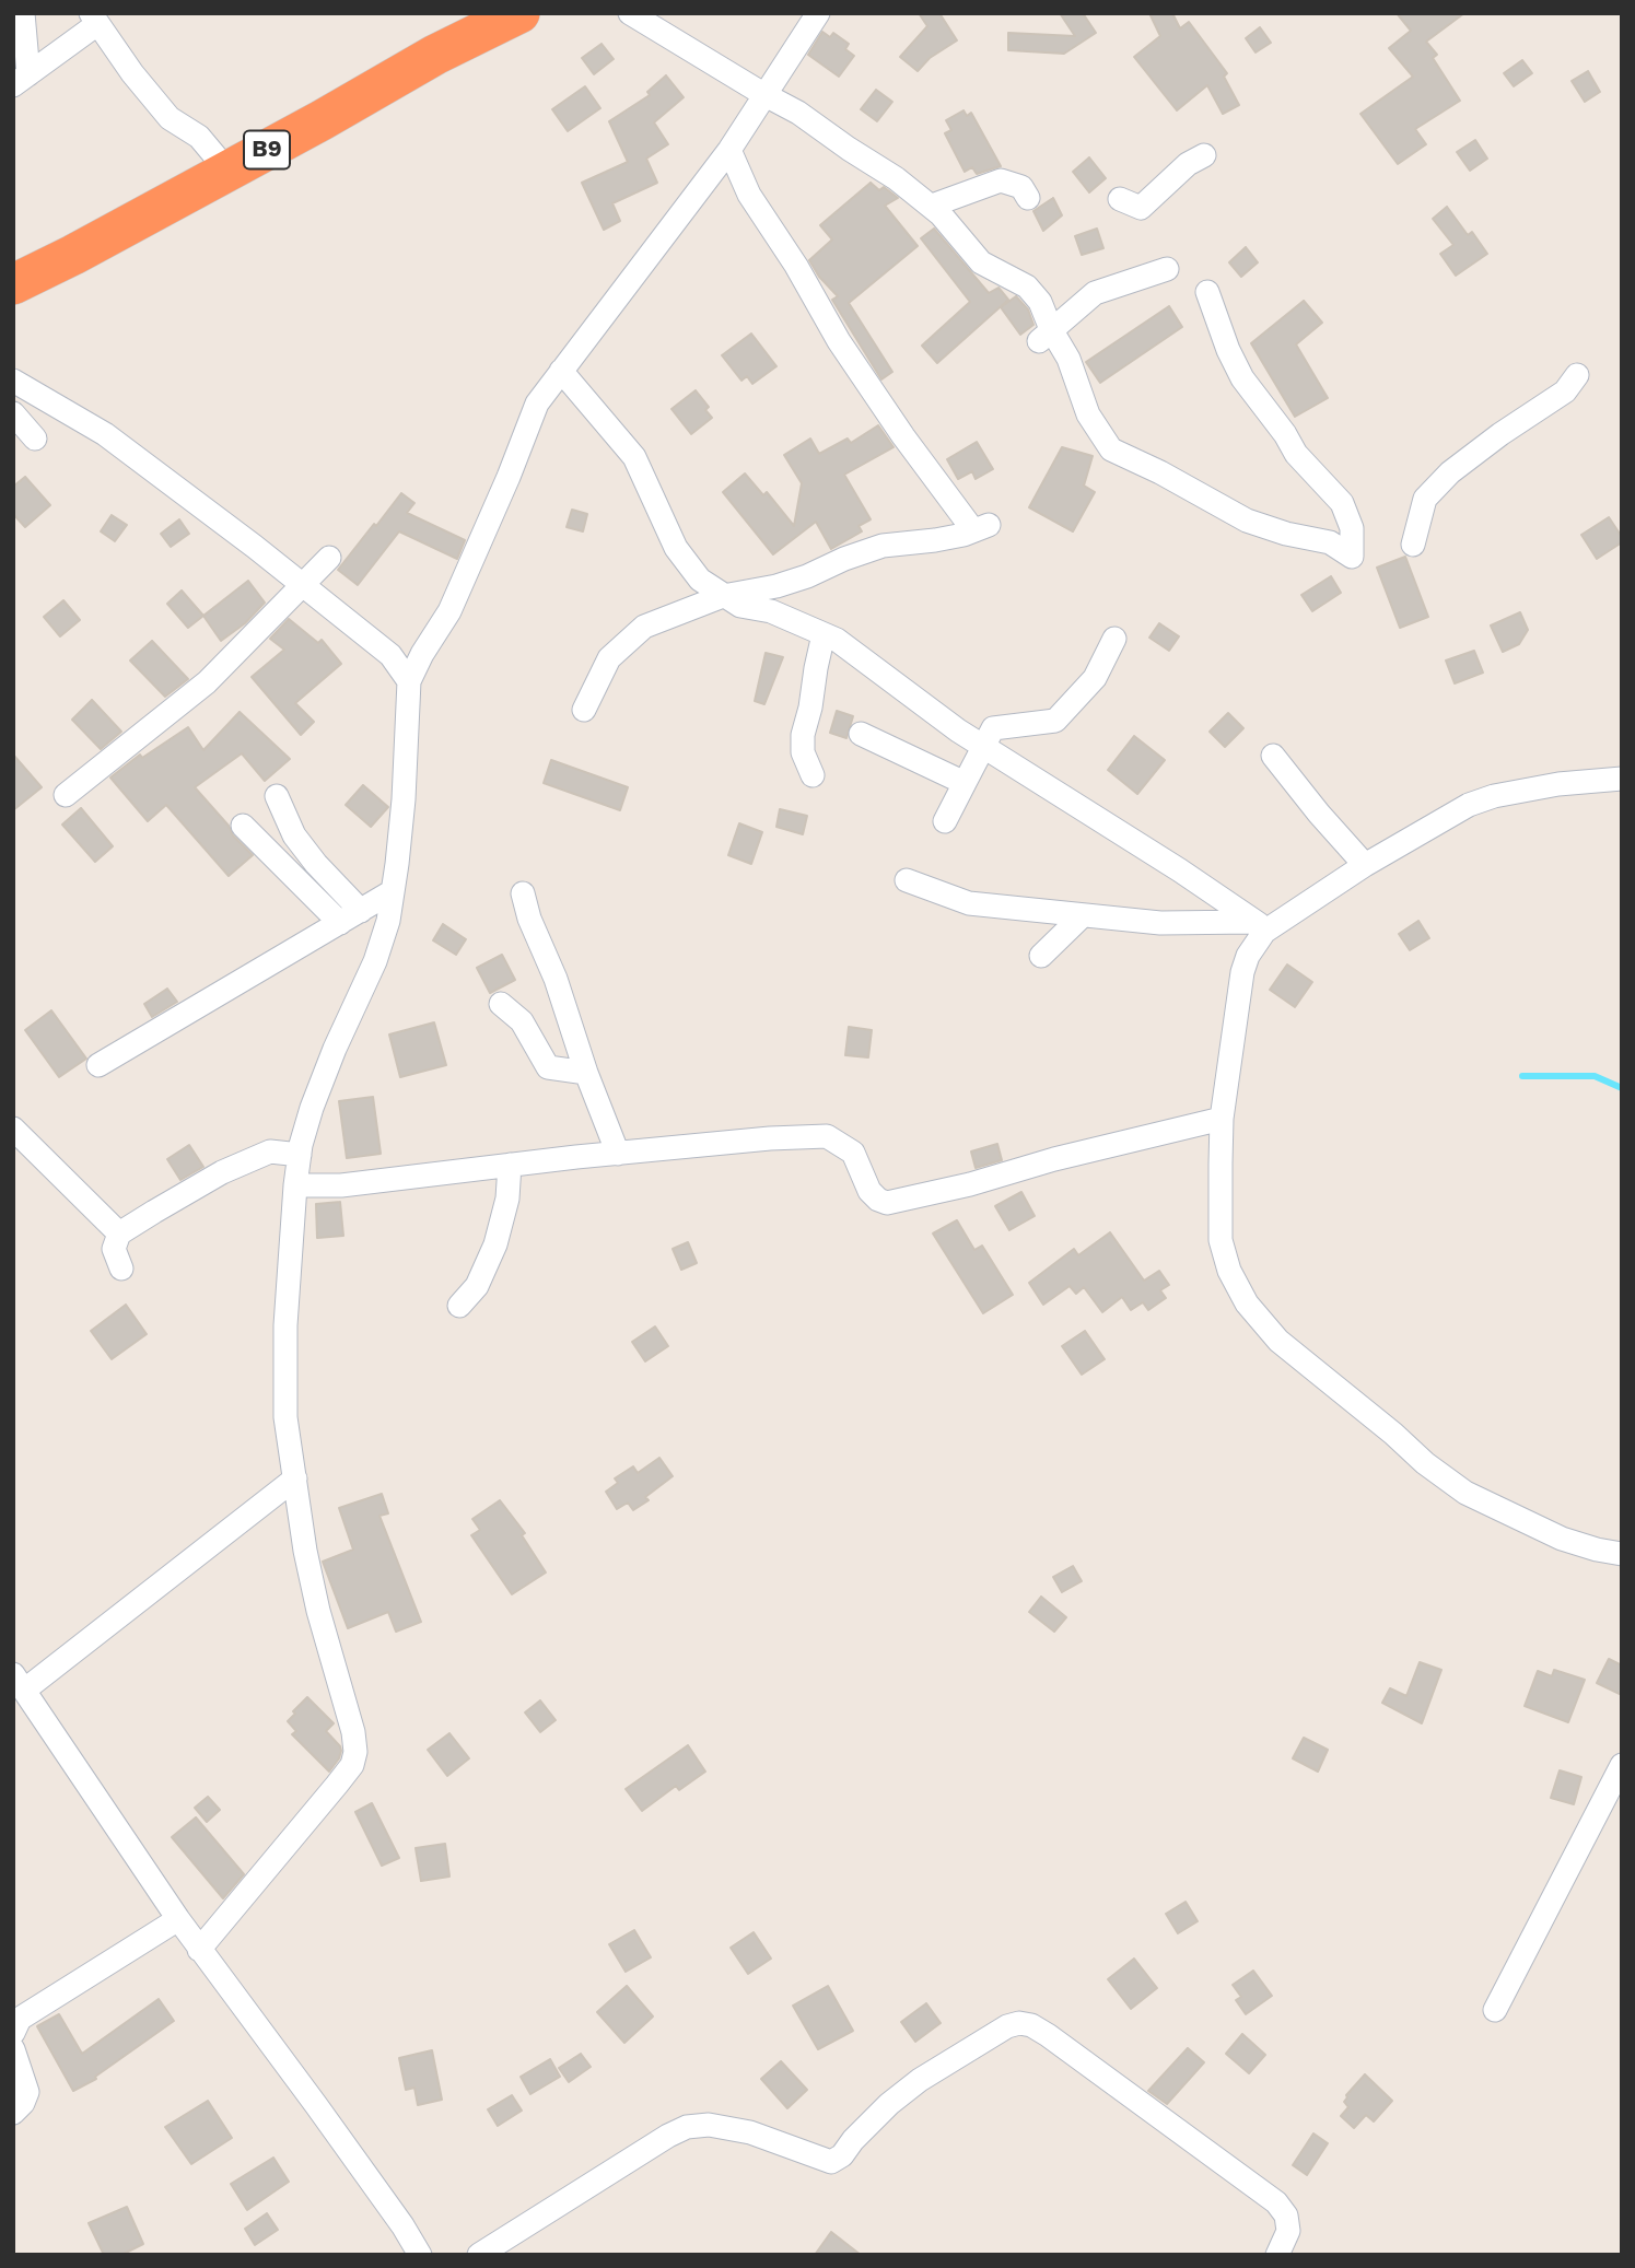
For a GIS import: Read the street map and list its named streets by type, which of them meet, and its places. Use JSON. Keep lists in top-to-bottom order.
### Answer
{
  "streets": {
    "highway": ["B9"]
  }
}
